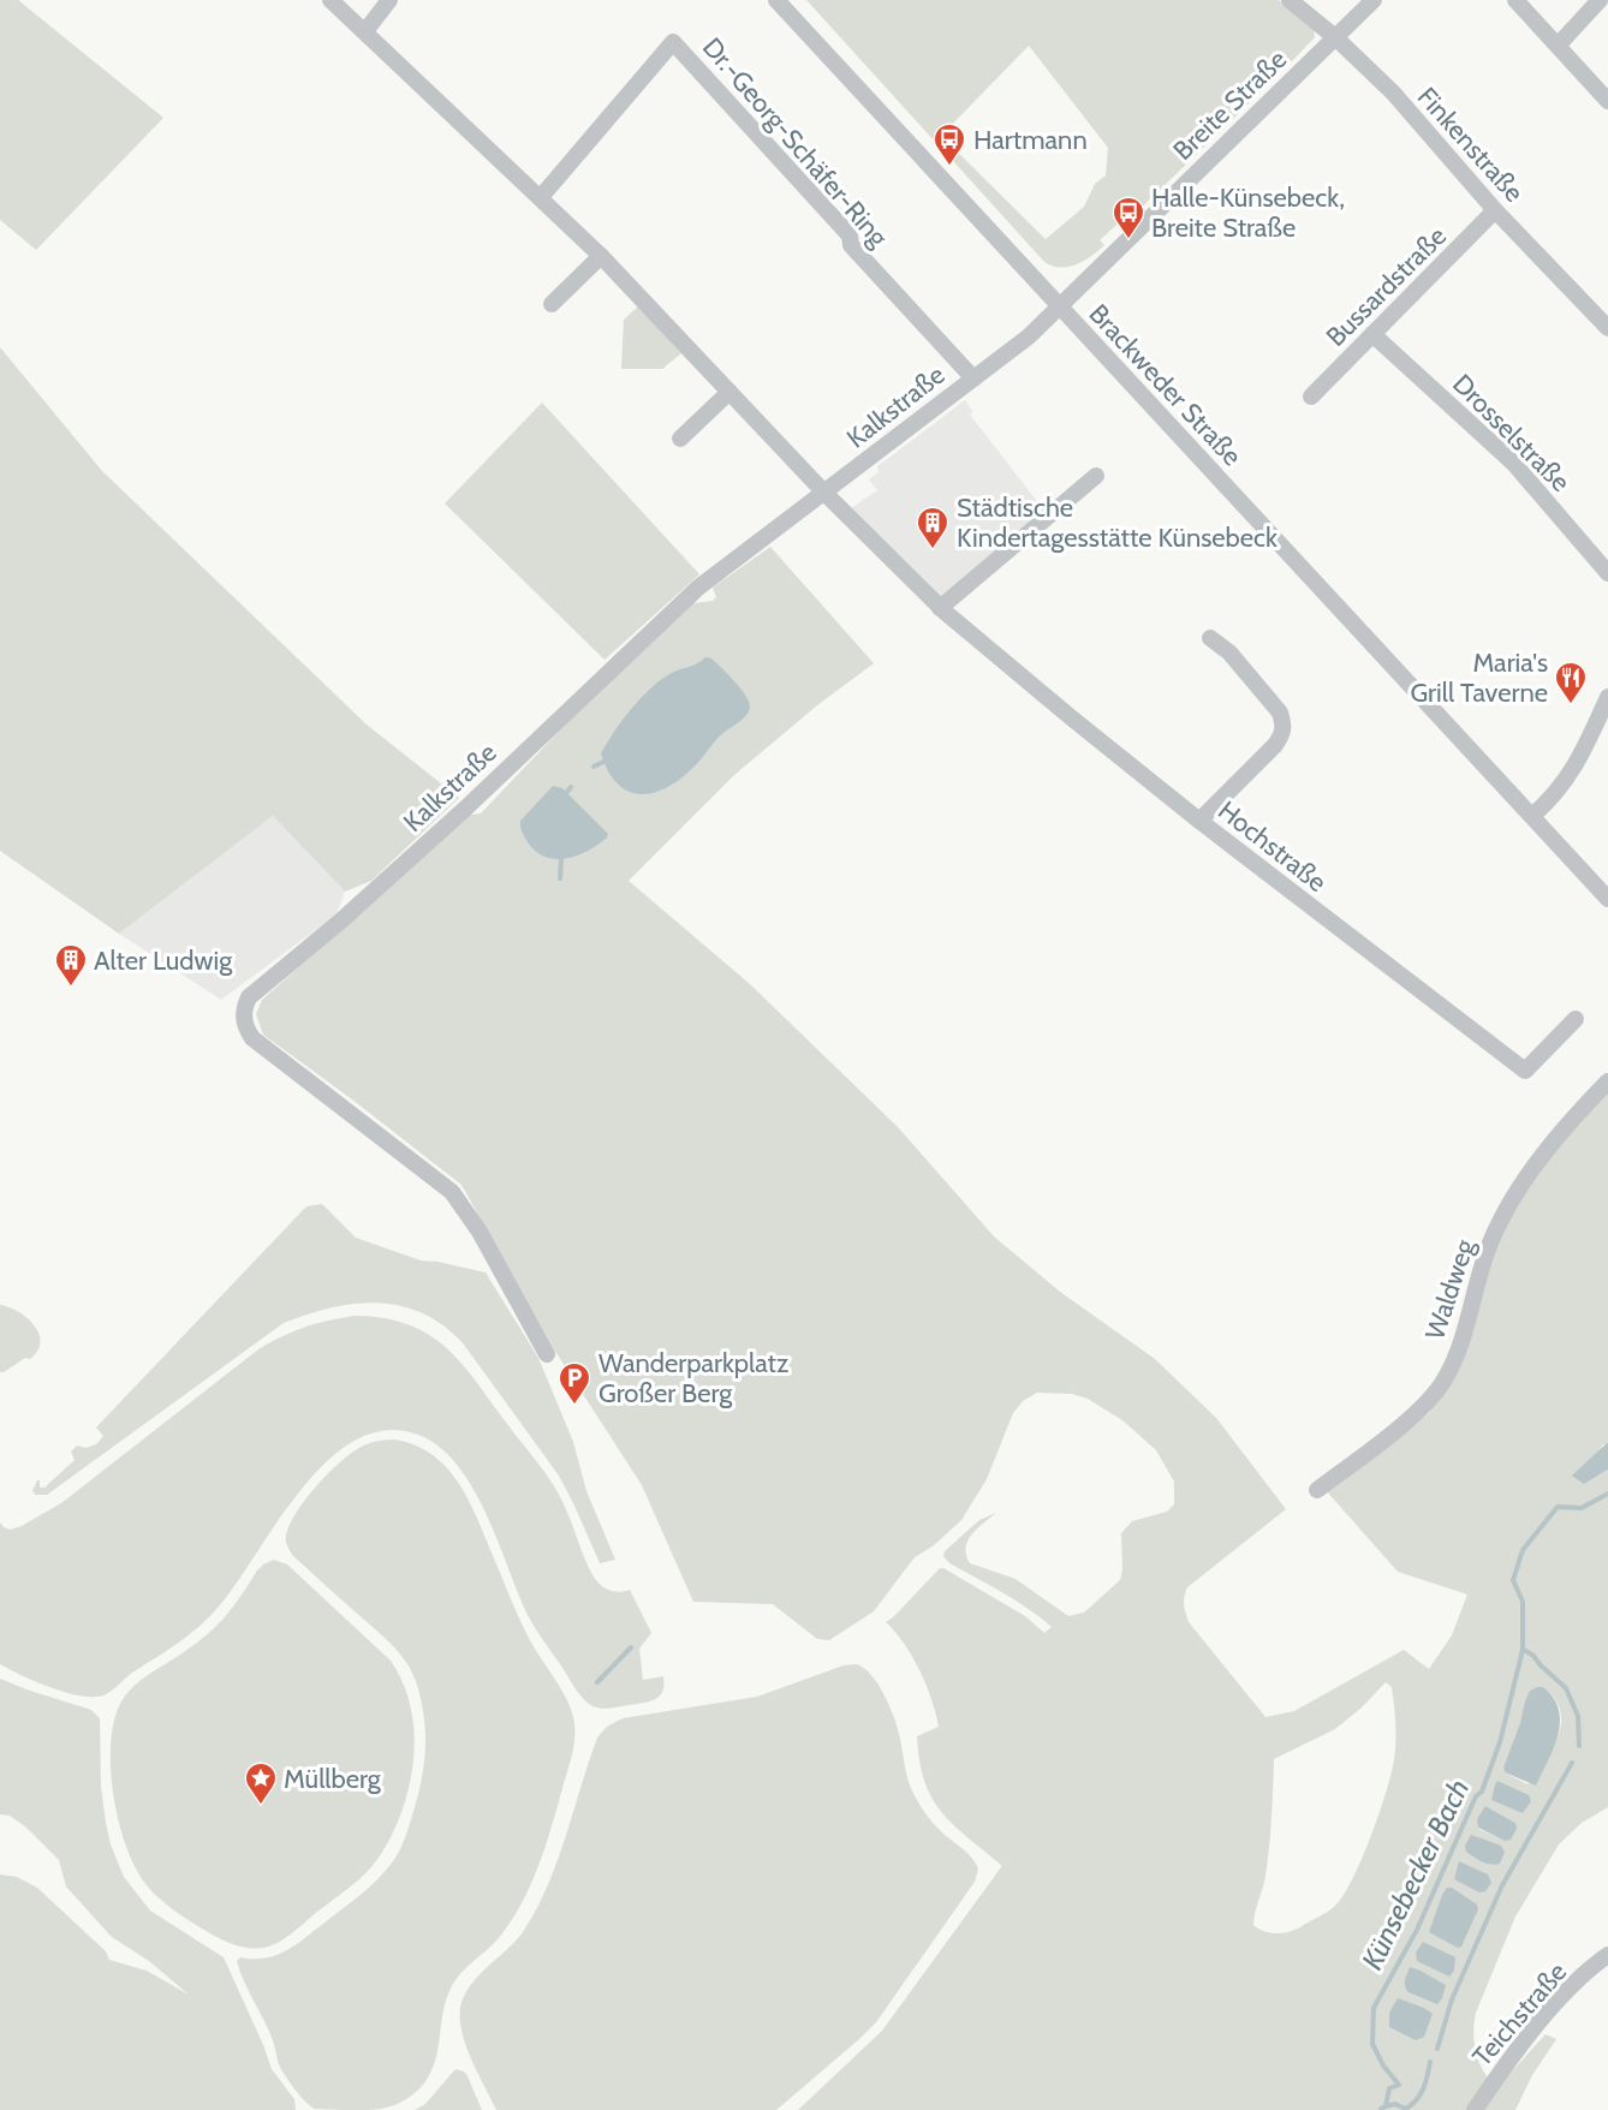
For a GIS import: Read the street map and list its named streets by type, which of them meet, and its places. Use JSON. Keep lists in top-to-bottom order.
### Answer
{
  "streets": {
    "street": [
      "Breite Straße",
      "Dr.-Georg-Schäfer-Ring",
      "Finkenstraße",
      "Bussardstraße",
      "Brackweder Straße",
      "Kalkstraße",
      "Drosselstraße",
      "Hochstraße",
      "Waldweg",
      "Teichstraße"
    ]
  },
  "crossings": [
    ["Breite Straße", "Finkenstraße"],
    ["Breite Straße", "Brackweder Straße"],
    ["Breite Straße", "Kalkstraße"],
    ["Dr.-Georg-Schäfer-Ring", "Kalkstraße"],
    ["Finkenstraße", "Bussardstraße"],
    ["Bussardstraße", "Drosselstraße"],
    ["Brackweder Straße", "Kalkstraße"],
    ["Kalkstraße", "Hochstraße"]
  ],
  "water": ["Künsebecker Bach"],
  "places": {
    "bus stop": ["Hartmann", "Halle-Künsebeck, Breite Straße"],
    "building": ["Städtische Kindertagesstätte Künsebeck", "Alter Ludwig"],
    "restaurant": ["Maria's Grill Taverne"],
    "parking": ["Wanderparkplatz Großer Berg"],
    "place": ["Müllberg"]
  }
}
